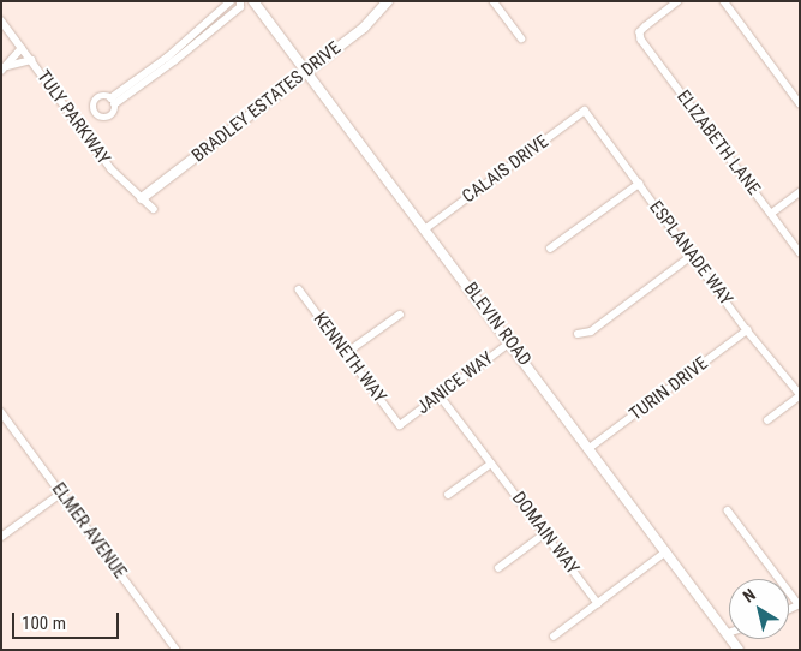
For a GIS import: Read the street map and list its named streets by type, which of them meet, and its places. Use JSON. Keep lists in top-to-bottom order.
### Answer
{
  "streets": {
    "street": [
      "BRADLEY ESTATES DRIVE",
      "TULY PARKWAY",
      "ELIZABETH LANE",
      "CALAIS DRIVE",
      "ESPLANADE WAY",
      "BLEVIN ROAD",
      "KENNETH WAY",
      "JANICE WAY",
      "TURIN DRIVE",
      "ELMER AVENUE",
      "DOMAIN WAY"
    ]
  },
  "crossings": [
    ["BRADLEY ESTATES DRIVE", "TULY PARKWAY"],
    ["BRADLEY ESTATES DRIVE", "BLEVIN ROAD"],
    ["CALAIS DRIVE", "ESPLANADE WAY"],
    ["CALAIS DRIVE", "BLEVIN ROAD"],
    ["ESPLANADE WAY", "TURIN DRIVE"],
    ["BLEVIN ROAD", "JANICE WAY"],
    ["BLEVIN ROAD", "TURIN DRIVE"],
    ["KENNETH WAY", "JANICE WAY"],
    ["JANICE WAY", "DOMAIN WAY"]
  ],
  "scale_bar": "100 m",
  "north": "top left"
}
